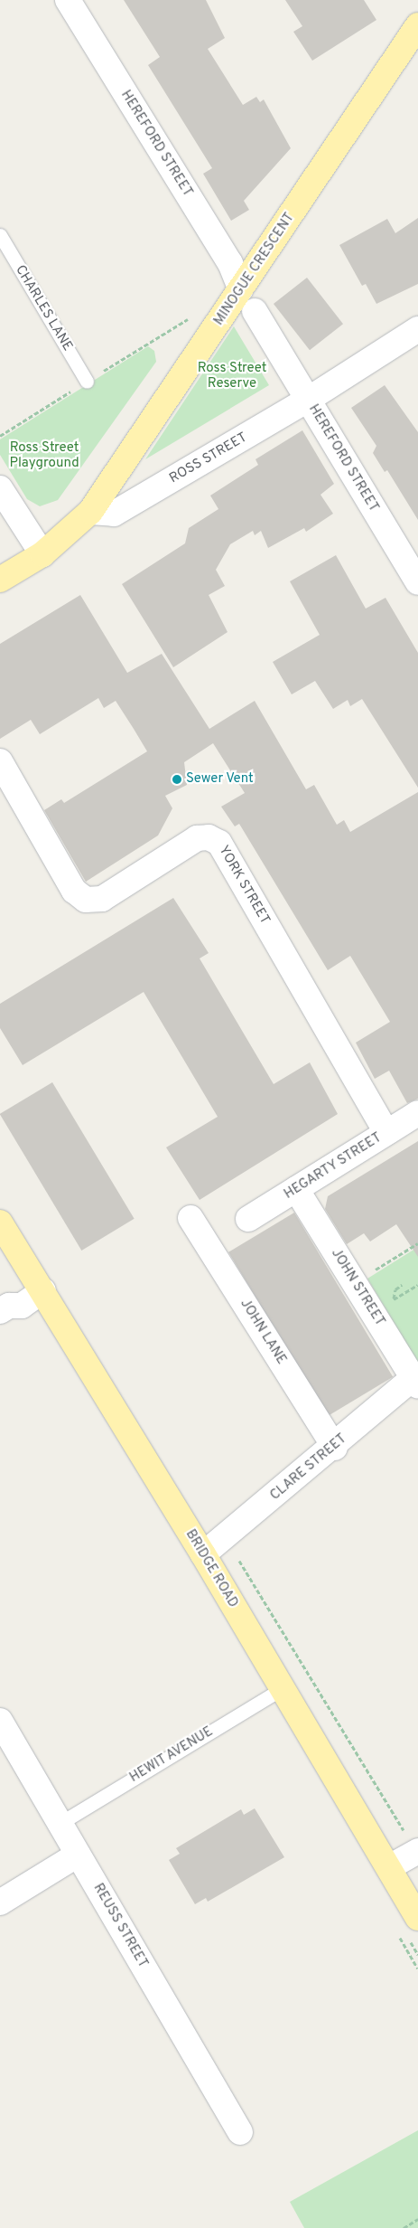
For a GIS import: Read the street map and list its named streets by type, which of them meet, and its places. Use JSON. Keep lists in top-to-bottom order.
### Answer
{
  "streets": {
    "main road": ["MINOGUE CRESCENT", "BRIDGE ROAD"],
    "street": [
      "HEREFORD STREET",
      "ROSS STREET",
      "YORK STREET",
      "HEGARTY STREET",
      "JOHN STREET",
      "JOHN LANE",
      "CLARE STREET",
      "REUSS STREET"
    ],
    "lane": ["CHARLES LANE", "HEWIT AVENUE"]
  },
  "crossings": [
    ["HEREFORD STREET", "MINOGUE CRESCENT"],
    ["HEREFORD STREET", "ROSS STREET"],
    ["MINOGUE CRESCENT", "ROSS STREET"],
    ["YORK STREET", "HEGARTY STREET"],
    ["HEGARTY STREET", "JOHN STREET"],
    ["JOHN STREET", "CLARE STREET"],
    ["JOHN LANE", "CLARE STREET"],
    ["CLARE STREET", "BRIDGE ROAD"],
    ["BRIDGE ROAD", "HEWIT AVENUE"],
    ["HEWIT AVENUE", "REUSS STREET"]
  ],
  "parks": ["Ross Street Reserve", "Ross Street Playground"],
  "places": ["Sewer Vent"]
}
